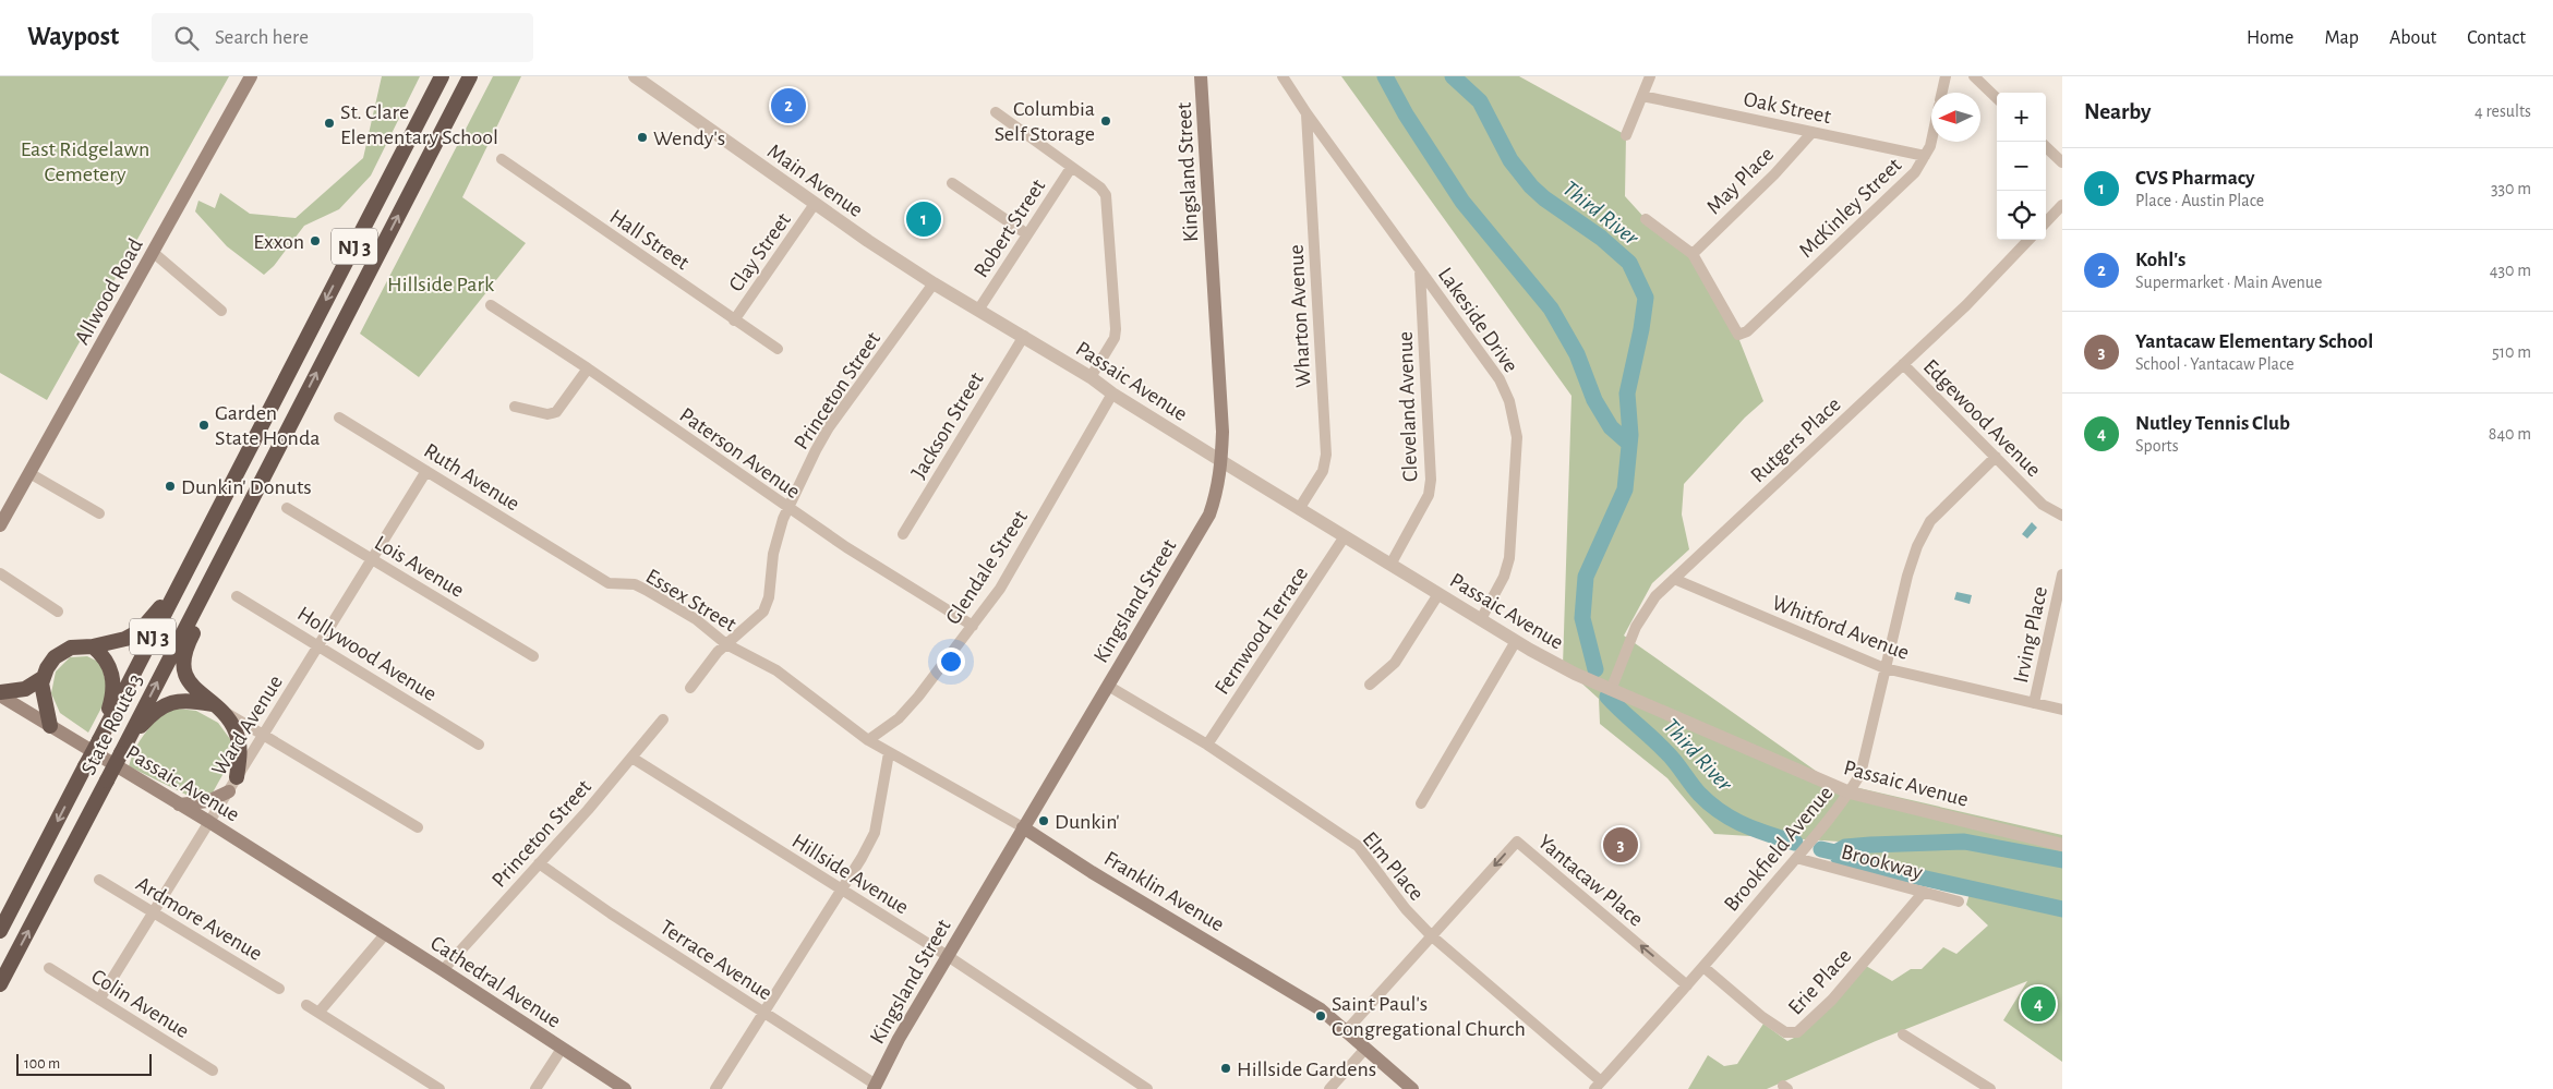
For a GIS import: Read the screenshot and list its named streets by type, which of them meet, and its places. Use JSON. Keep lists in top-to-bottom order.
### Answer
{
  "streets": {
    "highway": ["NJ 3", "State Route 3"],
    "main road": [
      "Kingsland Street",
      "Allwood Road",
      "Passaic Avenue",
      "Franklin Avenue",
      "Cathedral Avenue"
    ],
    "street": [
      "Oak Street",
      "Main Avenue",
      "May Place",
      "McKinley Street",
      "Robert Street",
      "Hall Street",
      "Clay Street",
      "Wharton Avenue",
      "Lakeside Drive",
      "Princeton Street",
      "Cleveland Avenue",
      "Edgewood Avenue",
      "Jackson Street",
      "Rutgers Place",
      "Paterson Avenue",
      "Ruth Avenue",
      "Lois Avenue",
      "Glendale Street",
      "Essex Street",
      "Whitford Avenue",
      "Fernwood Terrace",
      "Irving Place",
      "Hollywood Avenue",
      "Ward Avenue",
      "Brookfield Avenue",
      "Brookway",
      "Elm Place",
      "Hillside Avenue",
      "Yantacaw Place",
      "Ardmore Avenue",
      "Terrace Avenue",
      "Erie Place",
      "Colin Avenue"
    ]
  },
  "crossings": [
    ["Oak Street", "May Place"],
    ["Oak Street", "McKinley Street"],
    ["Kingsland Street", "Passaic Avenue"],
    ["Kingsland Street", "Elm Place"],
    ["Kingsland Street", "Hillside Avenue"],
    ["Kingsland Street", "Franklin Avenue"],
    ["Kingsland Street", "Terrace Avenue"],
    ["Main Avenue", "Robert Street"],
    ["Main Avenue", "Clay Street"],
    ["Main Avenue", "Passaic Avenue"],
    ["Main Avenue", "Princeton Street"],
    ["May Place", "McKinley Street"],
    ["Robert Street", "Passaic Avenue"],
    ["Hall Street", "Clay Street"],
    ["Wharton Avenue", "Lakeside Drive"],
    ["Wharton Avenue", "Passaic Avenue"],
    ["Lakeside Drive", "Passaic Avenue"],
    ["Lakeside Drive", "Cleveland Avenue"],
    ["Passaic Avenue", "Cleveland Avenue"],
    ["Passaic Avenue", "Jackson Street"],
    ["Passaic Avenue", "Rutgers Place"],
    ["Passaic Avenue", "Glendale Street"],
    ["Passaic Avenue", "Fernwood Terrace"],
    ["Passaic Avenue", "Ward Avenue"],
    ["Passaic Avenue", "Brookfield Avenue"],
    ["Passaic Avenue", "Cathedral Avenue"],
    ["Princeton Street", "Paterson Avenue"],
    ["Princeton Street", "Essex Street"],
    ["Princeton Street", "Hillside Avenue"],
    ["Princeton Street", "Terrace Avenue"],
    ["Princeton Street", "Cathedral Avenue"],
    ["Edgewood Avenue", "Rutgers Place"],
    ["Edgewood Avenue", "Brookfield Avenue"],
    ["Rutgers Place", "Whitford Avenue"],
    ["Paterson Avenue", "Glendale Street"],
    ["Ruth Avenue", "Essex Street"],
    ["Ruth Avenue", "Ward Avenue"],
    ["Lois Avenue", "Ward Avenue"],
    ["Glendale Street", "Franklin Avenue"],
    ["Essex Street", "Franklin Avenue"],
    ["Whitford Avenue", "Irving Place"],
    ["Whitford Avenue", "Brookfield Avenue"],
    ["Fernwood Terrace", "Elm Place"],
    ["Hollywood Avenue", "Ward Avenue"],
    ["Ward Avenue", "Ardmore Avenue"],
    ["Ward Avenue", "Colin Avenue"],
    ["Brookfield Avenue", "Brookway"],
    ["Brookfield Avenue", "Elm Place"],
    ["Brookfield Avenue", "Yantacaw Place"],
    ["Brookfield Avenue", "Erie Place"],
    ["Brookway", "Erie Place"],
    ["Elm Place", "Yantacaw Place"],
    ["Yantacaw Place", "Franklin Avenue"]
  ],
  "water": ["Third River"],
  "parks": ["East Ridgelawn Cemetery", "Hillside Park"],
  "places": [
    "Columbia Self Storage",
    "St. Clare Elementary School",
    "Wendy's",
    "Exxon",
    "Garden State Honda",
    "Dunkin' Donuts",
    "Dunkin'",
    "Saint Paul's Congregational Church",
    "Hillside Gardens"
  ],
  "scale_bar": "100 m",
  "north": "left",
  "page": {
    "header": "Waypost",
    "search": "Search here",
    "nav": [
      "Home",
      "Map",
      "About",
      "Contact"
    ],
    "heading": ["Nearby", "4 results"],
    "pins": [
      "2",
      "1",
      "3",
      "4"
    ],
    "map_buttons": ["+", "−"],
    "list": [
      {
        "mark": "1",
        "name": "CVS Pharmacy",
        "note": "Place · Austin Place",
        "value": "330 m"
      },
      {
        "mark": "2",
        "name": "Kohl's",
        "note": "Supermarket · Main Avenue",
        "value": "430 m"
      },
      {
        "mark": "3",
        "name": "Yantacaw Elementary School",
        "note": "School · Yantacaw Place",
        "value": "510 m"
      },
      {
        "mark": "4",
        "name": "Nutley Tennis Club",
        "note": "Sports",
        "value": "840 m"
      }
    ],
    "scale": "100 m"
  }
}
